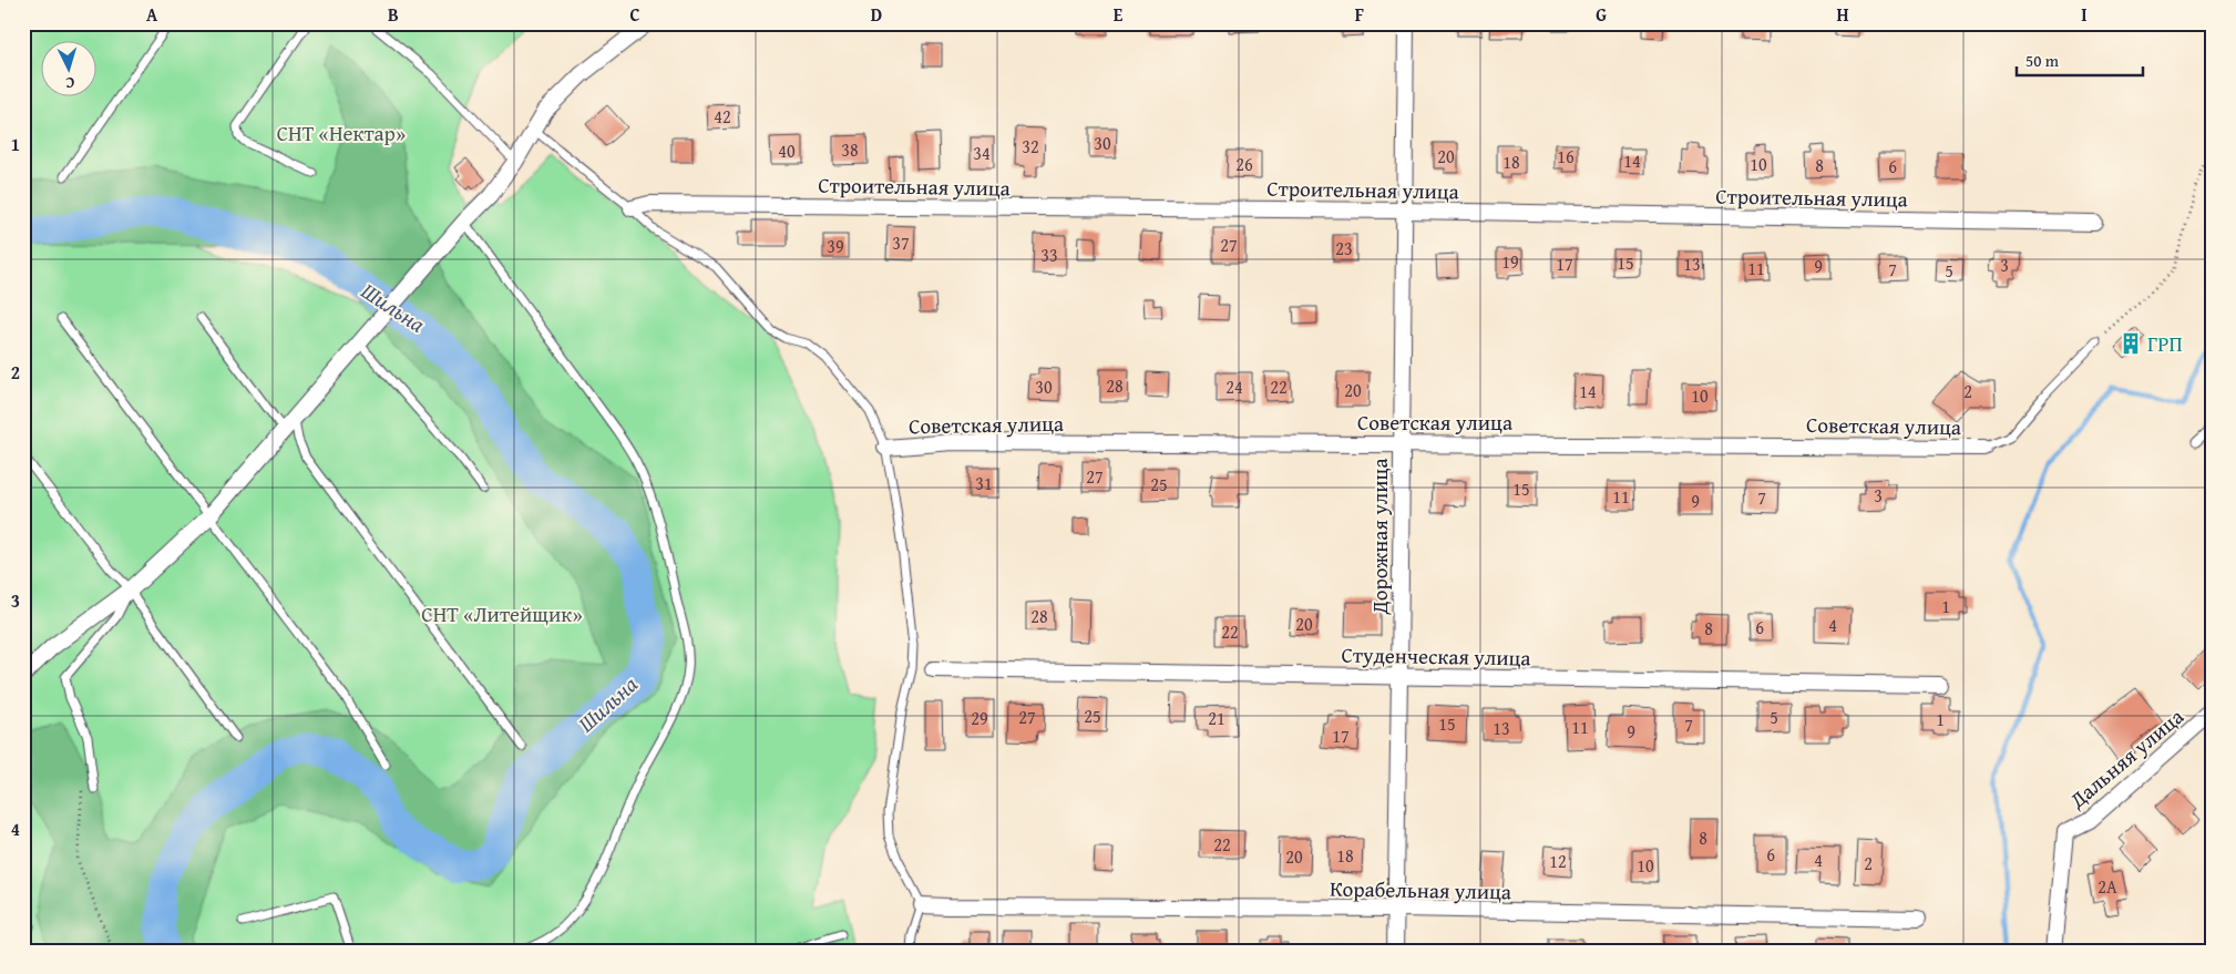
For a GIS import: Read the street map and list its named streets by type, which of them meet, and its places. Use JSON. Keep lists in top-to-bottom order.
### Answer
{
  "streets": {
    "street": [
      "Строительная улица",
      "Советская улица",
      "Дорожная улица",
      "Студенческая улица",
      "Дальняя улица",
      "Корабельная улица"
    ]
  },
  "crossings": [
    ["Строительная улица", "Дорожная улица"],
    ["Советская улица", "Дорожная улица"],
    ["Дорожная улица", "Студенческая улица"],
    ["Дорожная улица", "Корабельная улица"]
  ],
  "water": ["Шильна"],
  "parks": ["СНТ «Нектар»", "СНТ «Литейщик»"],
  "places": {
    "building": ["ГРП"]
  },
  "house_numbers": [
    "42",
    "30",
    "32",
    "38",
    "40",
    "34",
    "20",
    "16",
    "14",
    "18",
    "26",
    "10",
    "8",
    "6",
    "37",
    "27",
    "39",
    "23",
    "33",
    "19",
    "15",
    "17",
    "13",
    "3",
    "9",
    "11",
    "7",
    "5",
    "28",
    "30",
    "24",
    "22",
    "20",
    "14",
    "2",
    "10",
    "27",
    "31",
    "25",
    "15",
    "3",
    "11",
    "7",
    "9",
    "1",
    "28",
    "20",
    "4",
    "6",
    "8",
    "22",
    "25",
    "27",
    "5",
    "29",
    "21",
    "1",
    "15",
    "7",
    "11",
    "13",
    "9",
    "17",
    "8",
    "22",
    "6",
    "18",
    "20",
    "4",
    "12",
    "2",
    "10",
    "2А"
  ],
  "scale_bar": "50 m",
  "north": "bottom",
  "grid": {
    "columns": [
      "A",
      "B",
      "C",
      "D",
      "E",
      "F",
      "G",
      "H",
      "I"
    ],
    "rows": [
      "1",
      "2",
      "3",
      "4"
    ]
  }
}
